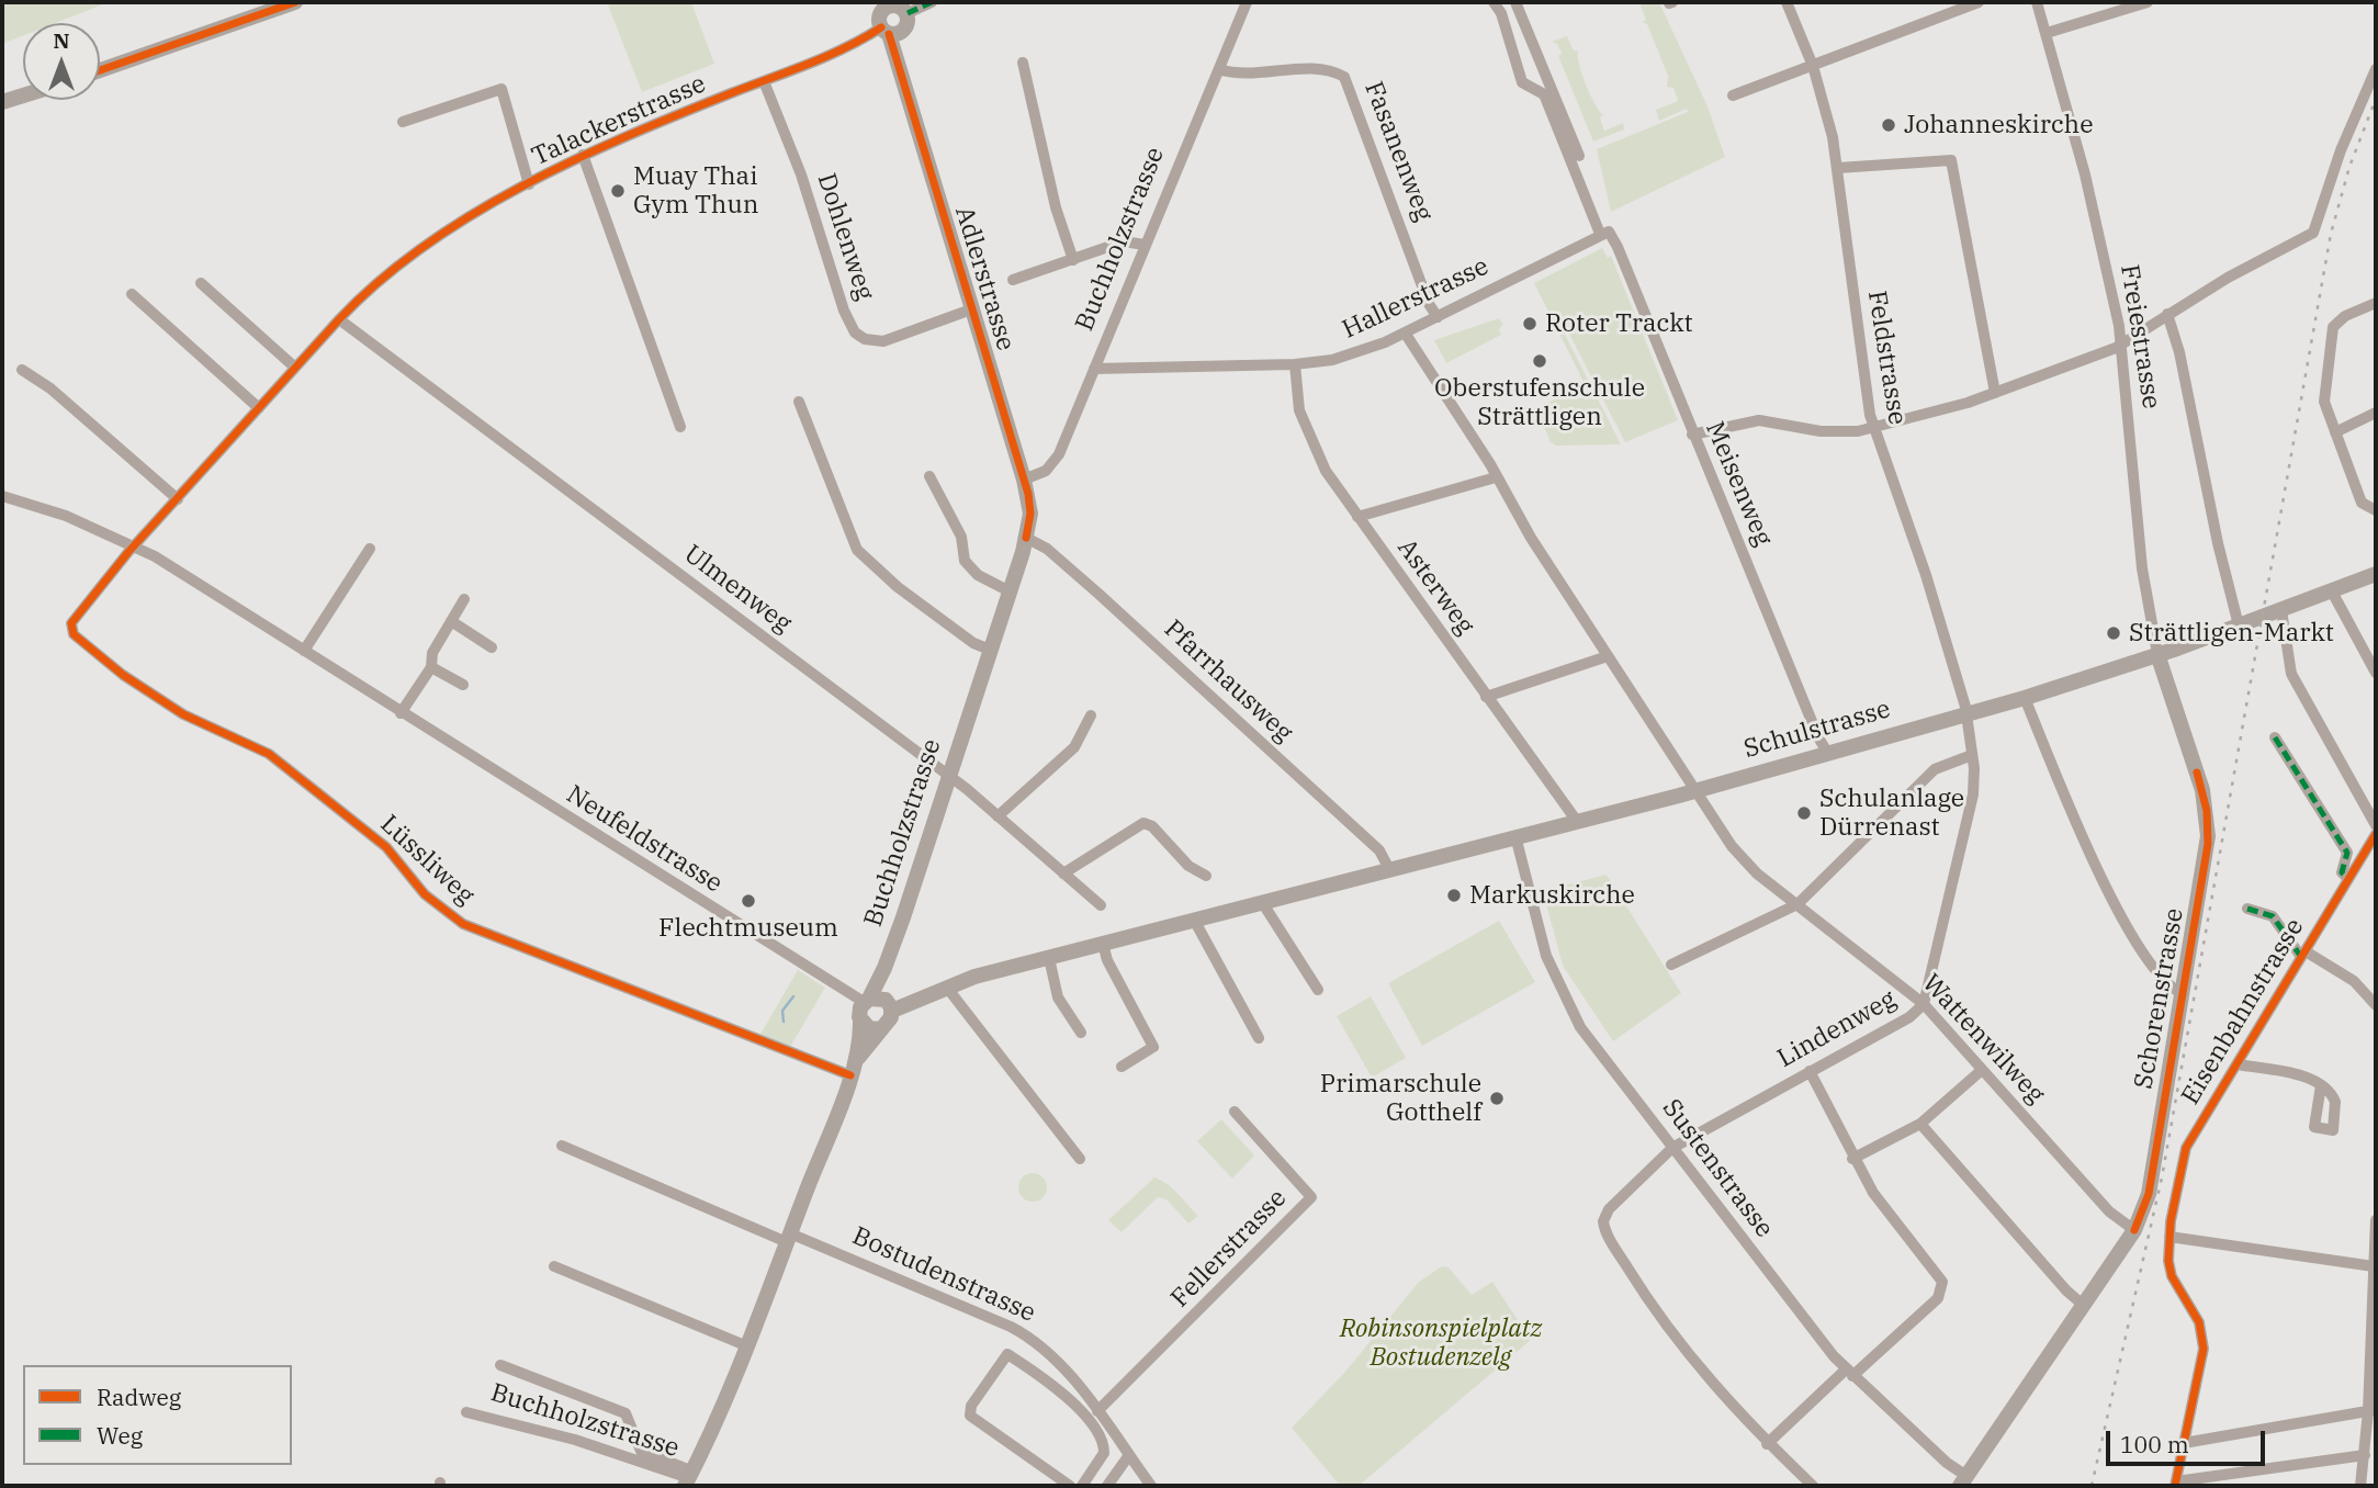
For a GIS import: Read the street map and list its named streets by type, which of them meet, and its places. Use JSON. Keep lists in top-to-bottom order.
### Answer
{
  "streets": {
    "street": [
      "Talackerstrasse",
      "Fasanenweg",
      "Dohlenweg",
      "Buchholzstrasse",
      "Adlerstrasse",
      "Hallerstrasse",
      "Freiestrasse",
      "Feldstrasse",
      "Meisenweg",
      "Asterweg",
      "Ulmenweg",
      "Pfarrhausweg",
      "Schulstrasse",
      "Neufeldstrasse",
      "Lüssliweg",
      "Schorenstrasse",
      "Eisenbahnstrasse",
      "Lindenweg",
      "Wattenwilweg",
      "Sustenstrasse",
      "Fellerstrasse",
      "Bostudenstrasse"
    ]
  },
  "crossings": [
    ["Talackerstrasse", "Dohlenweg"],
    ["Talackerstrasse", "Adlerstrasse"],
    ["Talackerstrasse", "Ulmenweg"],
    ["Talackerstrasse", "Neufeldstrasse"],
    ["Talackerstrasse", "Lüssliweg"],
    ["Fasanenweg", "Buchholzstrasse"],
    ["Fasanenweg", "Hallerstrasse"],
    ["Dohlenweg", "Adlerstrasse"],
    ["Buchholzstrasse", "Adlerstrasse"],
    ["Buchholzstrasse", "Hallerstrasse"],
    ["Buchholzstrasse", "Ulmenweg"],
    ["Buchholzstrasse", "Pfarrhausweg"],
    ["Buchholzstrasse", "Schulstrasse"],
    ["Buchholzstrasse", "Neufeldstrasse"],
    ["Buchholzstrasse", "Lüssliweg"],
    ["Buchholzstrasse", "Bostudenstrasse"],
    ["Adlerstrasse", "Pfarrhausweg"],
    ["Hallerstrasse", "Meisenweg"],
    ["Hallerstrasse", "Asterweg"],
    ["Hallerstrasse", "Wattenwilweg"],
    ["Freiestrasse", "Schulstrasse"],
    ["Freiestrasse", "Schorenstrasse"],
    ["Feldstrasse", "Schulstrasse"],
    ["Feldstrasse", "Lindenweg"],
    ["Meisenweg", "Schulstrasse"],
    ["Asterweg", "Schulstrasse"],
    ["Pfarrhausweg", "Schulstrasse"],
    ["Schulstrasse", "Neufeldstrasse"],
    ["Schulstrasse", "Schorenstrasse"],
    ["Schulstrasse", "Lindenweg"],
    ["Schulstrasse", "Wattenwilweg"],
    ["Schulstrasse", "Sustenstrasse"],
    ["Neufeldstrasse", "Lüssliweg"],
    ["Schorenstrasse", "Wattenwilweg"],
    ["Schorenstrasse", "Sustenstrasse"],
    ["Lindenweg", "Wattenwilweg"],
    ["Lindenweg", "Sustenstrasse"],
    ["Fellerstrasse", "Bostudenstrasse"]
  ],
  "parks": ["Robinsonspielplatz Bostudenzelg"],
  "places": [
    "Johanneskirche",
    "Muay Thai Gym Thun",
    "Roter Trackt",
    "Oberstufenschule Strättligen",
    "Strättligen-Markt",
    "Schulanlage Dürrenast",
    "Markuskirche",
    "Flechtmuseum",
    "Primarschule Gotthelf"
  ],
  "legend": ["Radweg", "Weg"],
  "scale_bar": "100 m",
  "north": "top"
}
